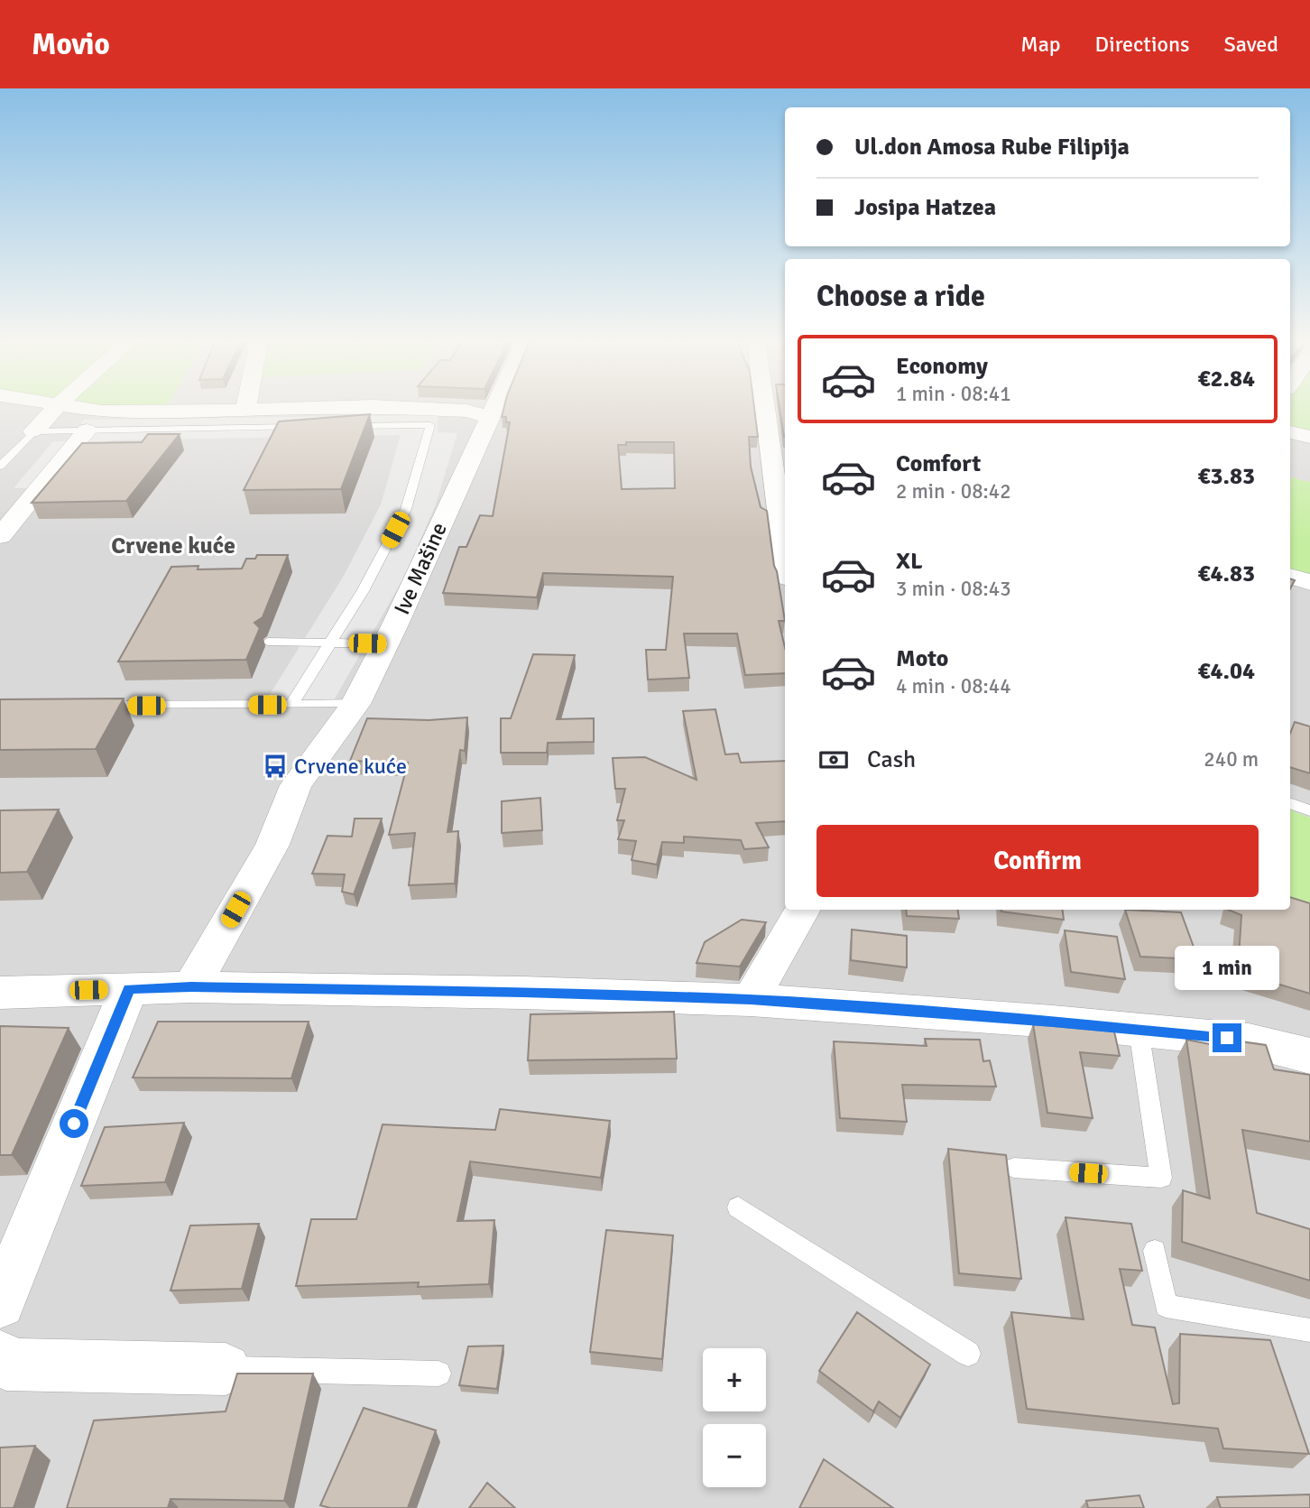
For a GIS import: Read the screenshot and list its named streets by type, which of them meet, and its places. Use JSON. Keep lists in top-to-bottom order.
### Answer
{
  "streets": {
    "street": ["Ive Mašine"]
  },
  "districts": ["Crvene kuće"],
  "places": {
    "bus stop": ["Crvene kuće"]
  },
  "page": {
    "header": "Movio",
    "nav": ["Map", "Directions", "Saved"],
    "banner": ["Ul.don Amosa Rube Filipija", "Josipa Hatzea"],
    "heading": "Choose a ride",
    "list": [
      {
        "name": "Economy",
        "note": "1 min · 08:41",
        "value": "€2.84"
      },
      {
        "name": "Comfort",
        "note": "2 min · 08:42",
        "value": "€3.83"
      },
      {
        "name": "XL",
        "note": "3 min · 08:43",
        "value": "€4.83"
      },
      {
        "name": "Moto",
        "note": "4 min · 08:44",
        "value": "€4.04"
      }
    ],
    "pay": ["Cash", "240 m"],
    "buttons": "Confirm",
    "bubble": "1 min",
    "map_buttons": ["+", "−"]
  }
}
